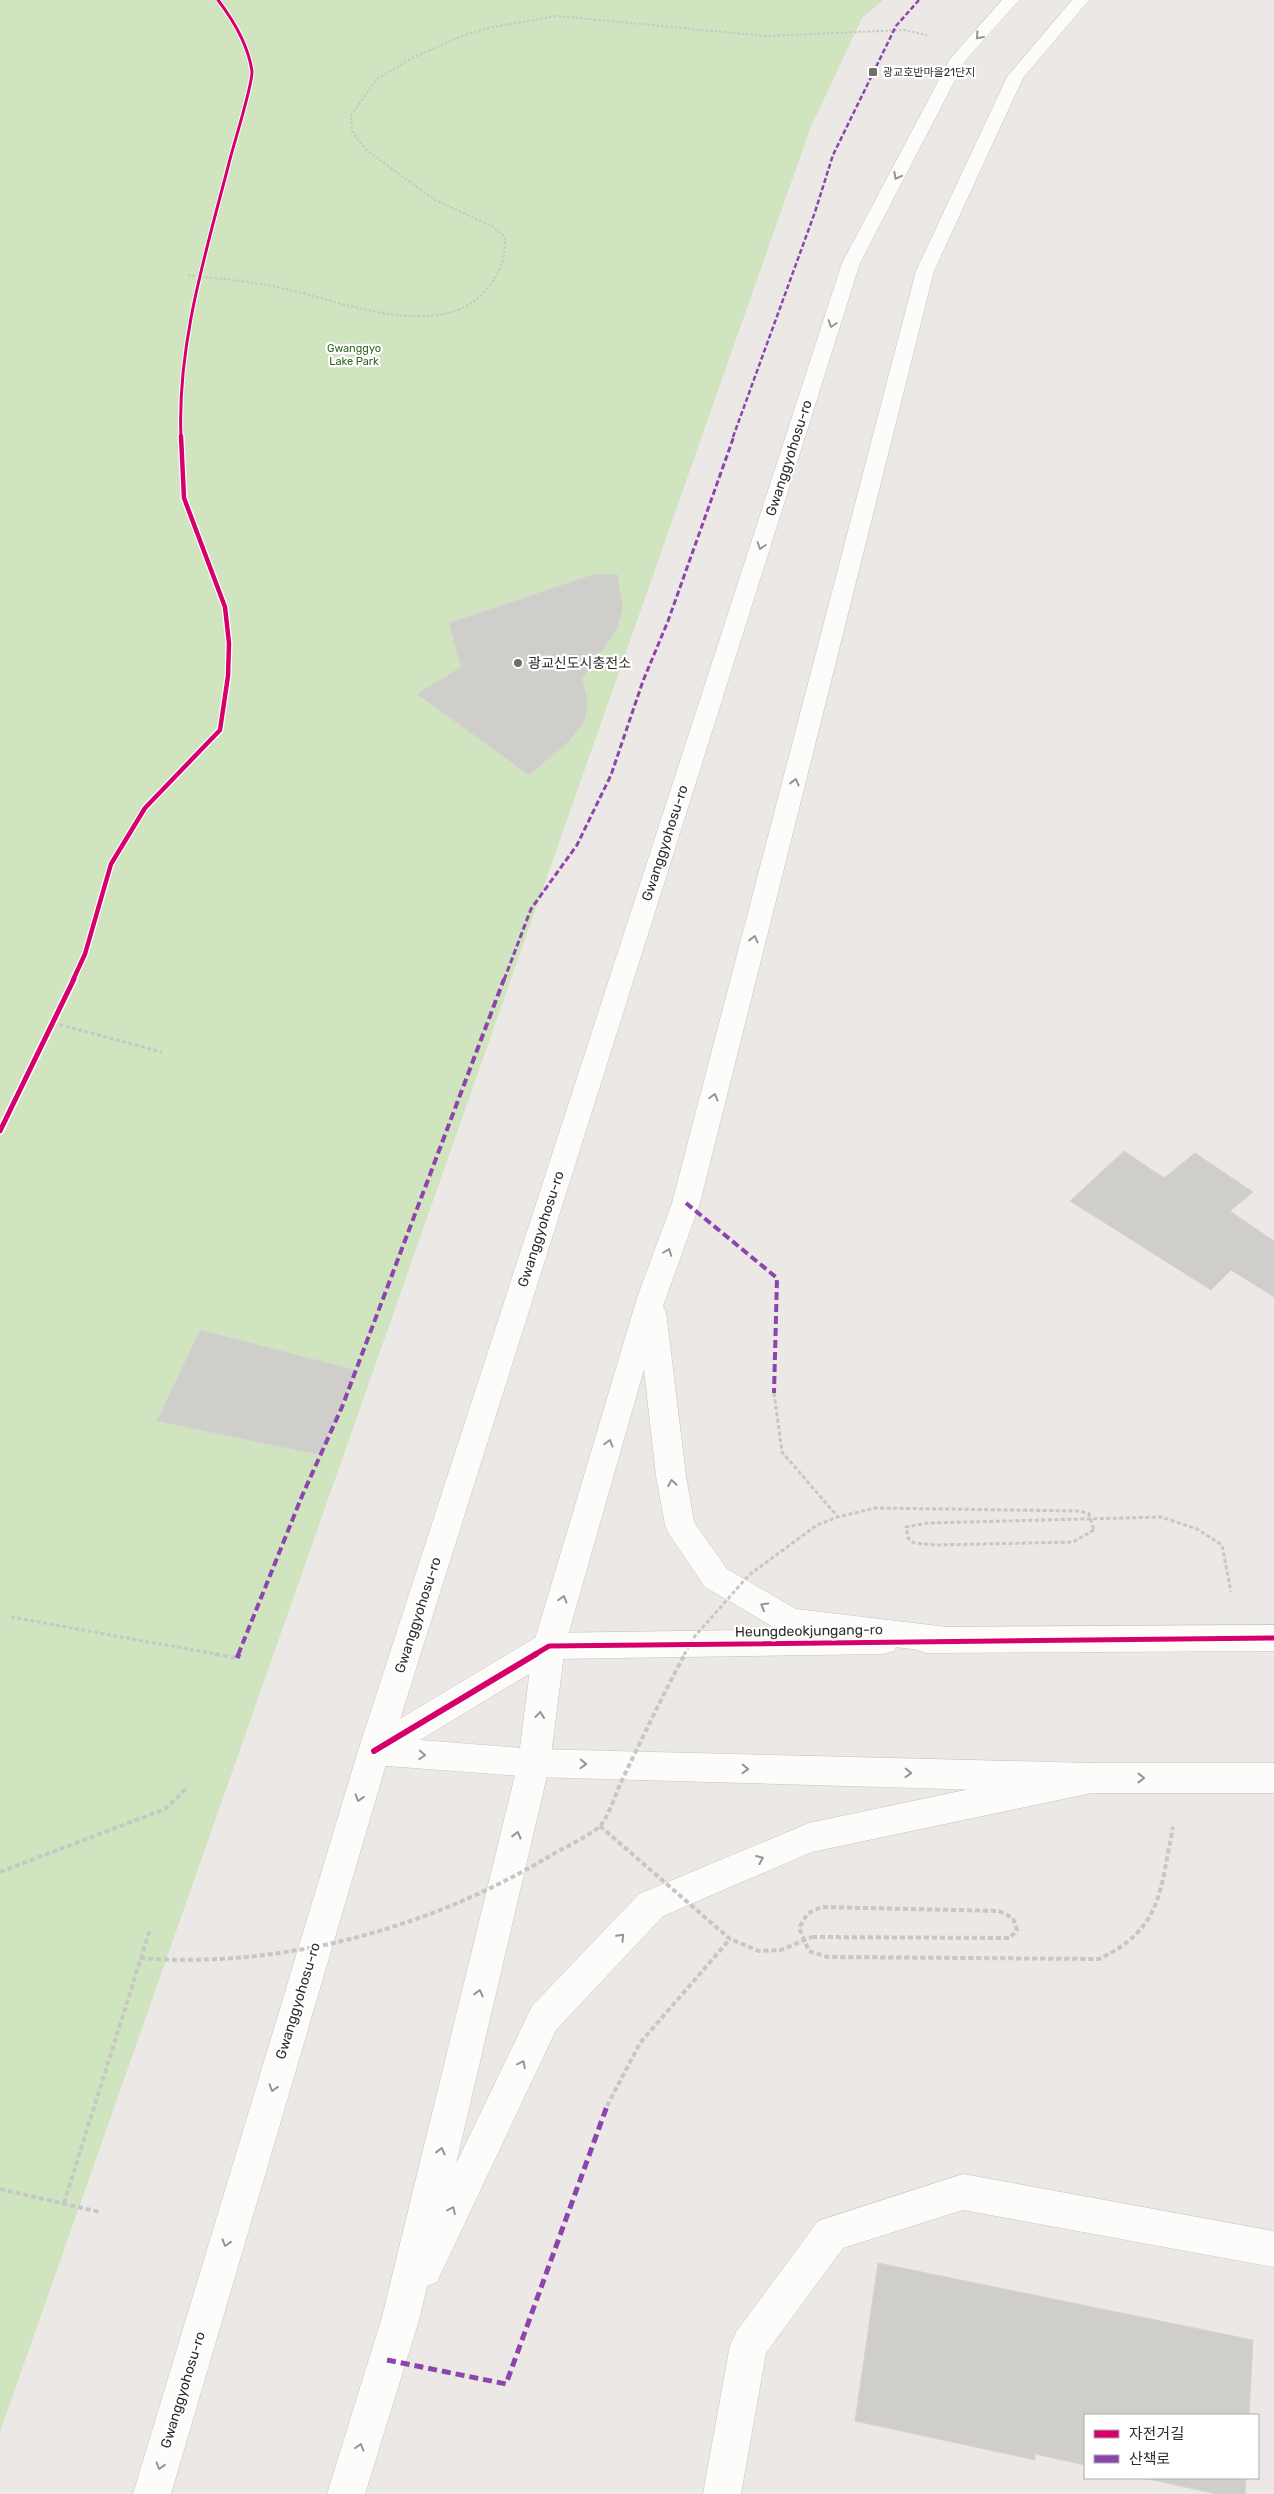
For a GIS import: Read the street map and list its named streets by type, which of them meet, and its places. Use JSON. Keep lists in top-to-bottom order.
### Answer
{
  "streets": {
    "main road": ["Gwanggyohosu-ro", "Heungdeokjungang-ro"]
  },
  "crossings": [
    ["Gwanggyohosu-ro", "Heungdeokjungang-ro"]
  ],
  "parks": ["Gwanggyo Lake Park"],
  "places": {
    "transit": ["광교호반마을21단지"],
    "other": ["광교신도시충전소"]
  },
  "legend": ["자전거길", "산책로"]
}
